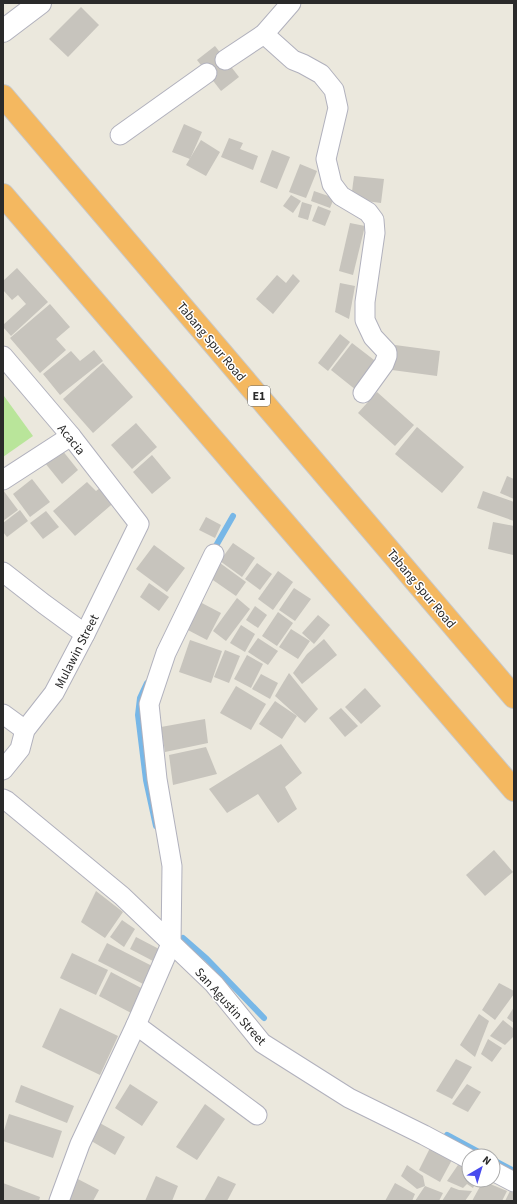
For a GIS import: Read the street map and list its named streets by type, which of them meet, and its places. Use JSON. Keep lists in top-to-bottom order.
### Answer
{
  "streets": {
    "highway": ["Tabang Spur Road", "E1"],
    "street": ["Acacia", "Mulawin Street", "San Agustin Street"]
  },
  "crossings": [
    ["Acacia", "Mulawin Street"]
  ],
  "north": "top right"
}
